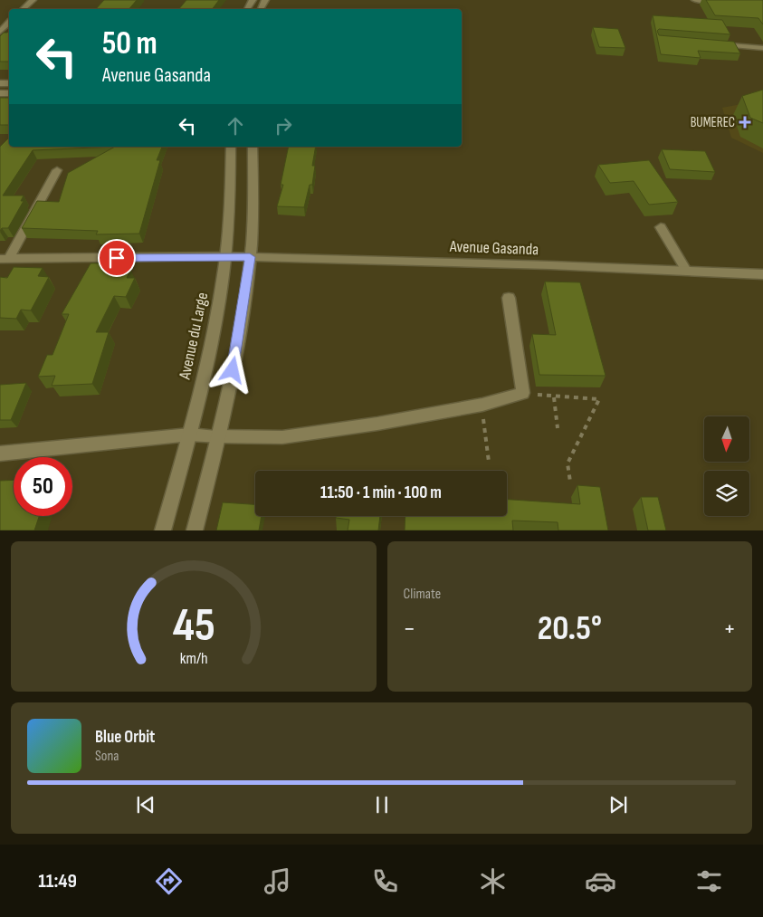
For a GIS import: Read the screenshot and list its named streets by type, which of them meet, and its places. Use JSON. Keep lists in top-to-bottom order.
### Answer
{
  "streets": {
    "street": ["Avenue Gasanda", "Avenue du Large"]
  },
  "crossings": [
    ["Avenue Gasanda", "Avenue du Large"]
  ],
  "places": {
    "health": ["BUMEREC"]
  },
  "north": "bottom",
  "page": {
    "turn": ["50 m", "Avenue Gasanda"],
    "limit": "50",
    "trip": "11:50 · 1 min · 100 m",
    "tile": "Climate",
    "heat": ["−", "20.5°", "+"],
    "song": ["Blue Orbit", "Sona"],
    "tabs": "11:49",
    "gauge": ["45", "km/h"]
  }
}
